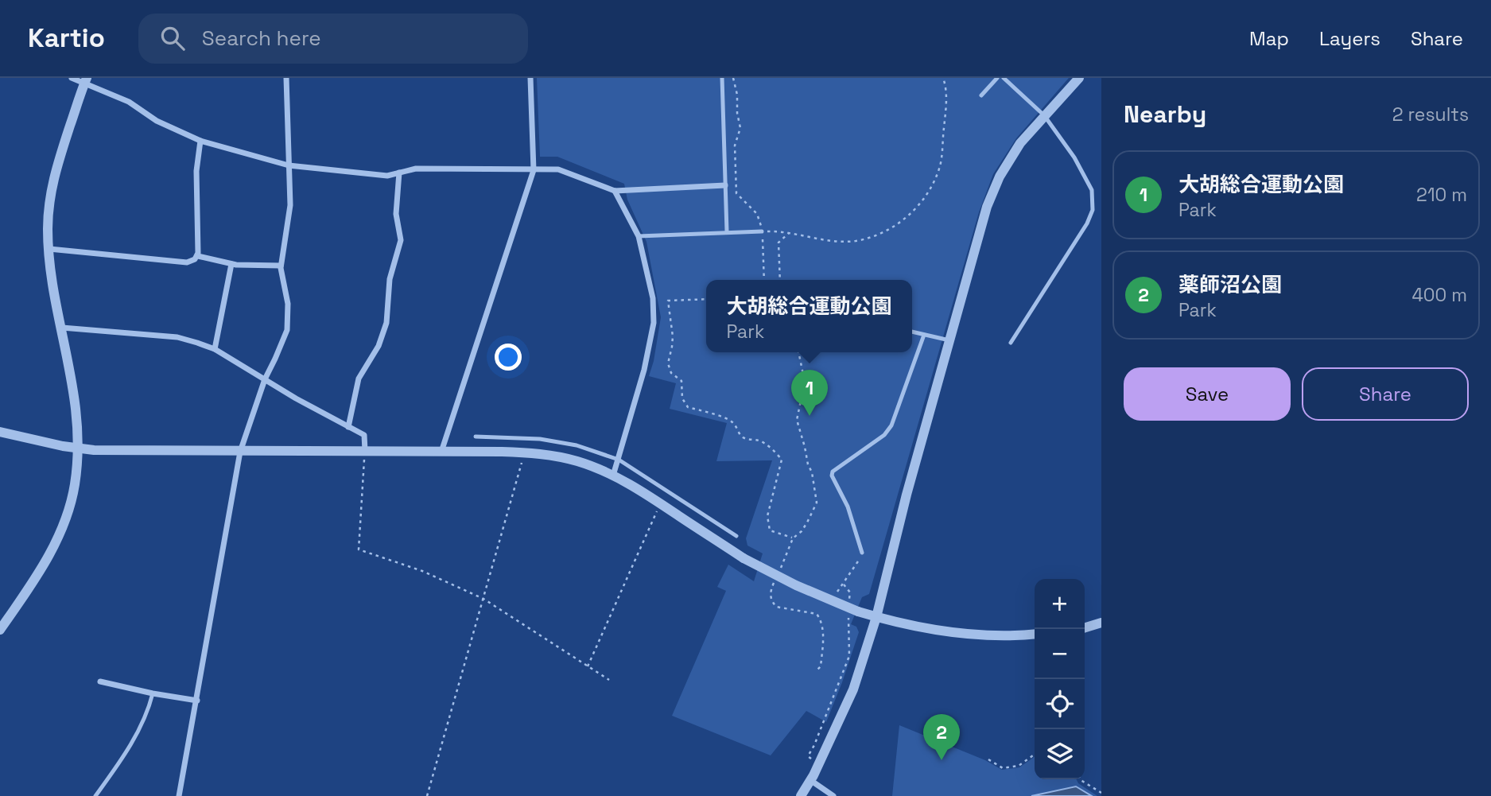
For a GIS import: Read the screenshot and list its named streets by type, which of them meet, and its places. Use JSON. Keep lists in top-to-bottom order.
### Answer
{
  "page": {
    "header": "Kartio",
    "search": "Search here",
    "nav": ["Map", "Layers", "Share"],
    "heading": ["Nearby", "2 results"],
    "list": [
      {
        "mark": "1",
        "name": "大胡総合運動公園",
        "note": "Park",
        "value": "210 m"
      },
      {
        "mark": "2",
        "name": "薬師沼公園",
        "note": "Park",
        "value": "400 m"
      }
    ],
    "popup": ["大胡総合運動公園", "Park"],
    "buttons": ["Save", "Share"],
    "pins": ["1", "2"],
    "map_buttons": ["+", "−"]
  }
}
